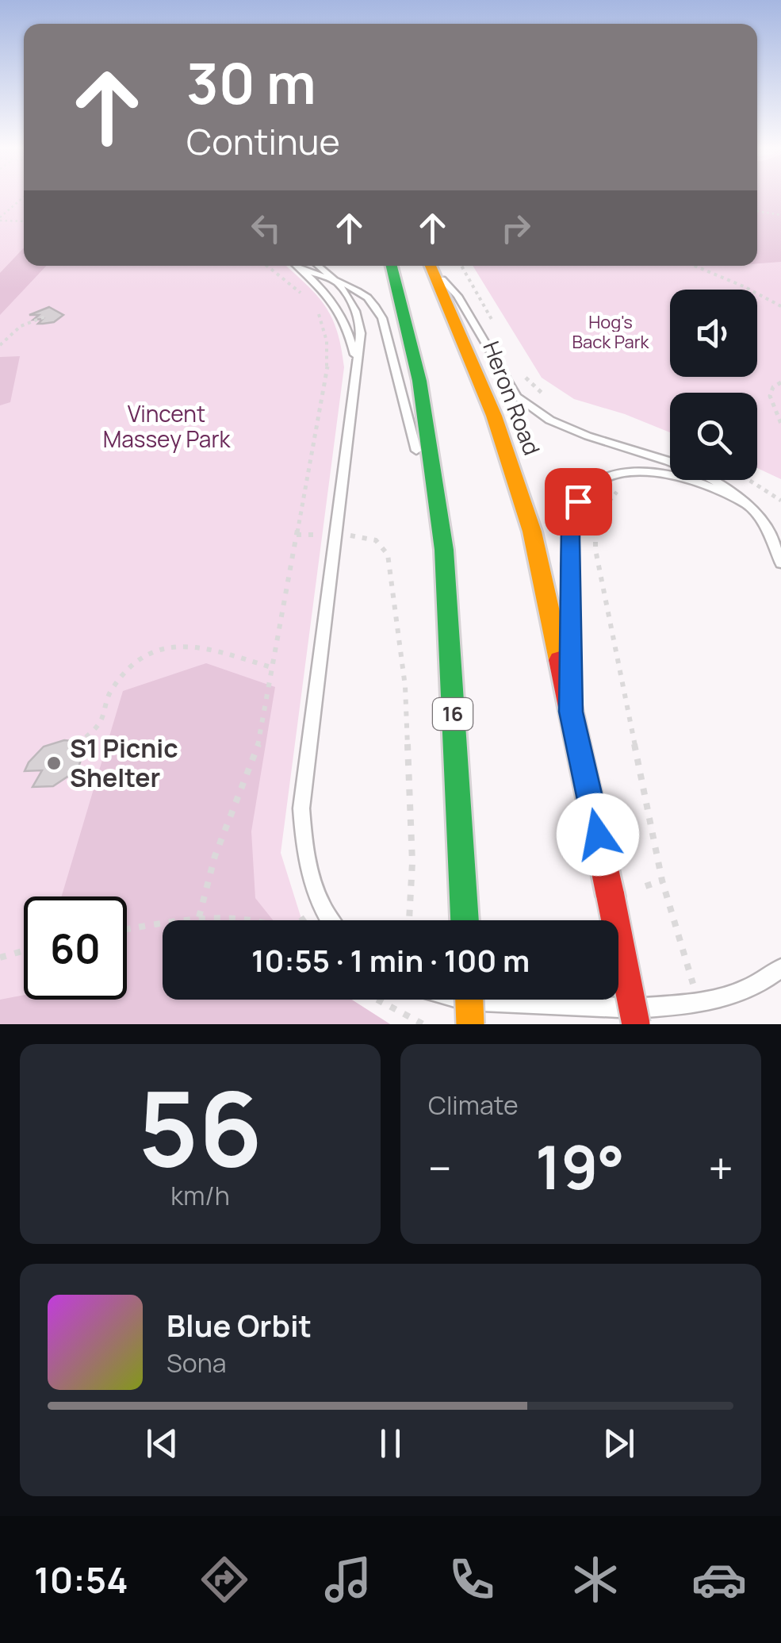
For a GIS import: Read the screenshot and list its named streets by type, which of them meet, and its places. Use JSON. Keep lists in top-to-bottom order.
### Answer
{
  "streets": {
    "main road": ["Heron Road", "16"]
  },
  "parks": ["Hog's Back Park", "Vincent Massey Park"],
  "places": ["S1 Picnic Shelter"],
  "page": {
    "turn": ["30 m", "Continue"],
    "limit": "60",
    "trip": "10:55 · 1 min · 100 m",
    "tile": [
      ["56", "km/h"],
      "Climate"
    ],
    "heat": ["−", "19°", "+"],
    "song": ["Blue Orbit", "Sona"],
    "tabs": "10:54"
  }
}
